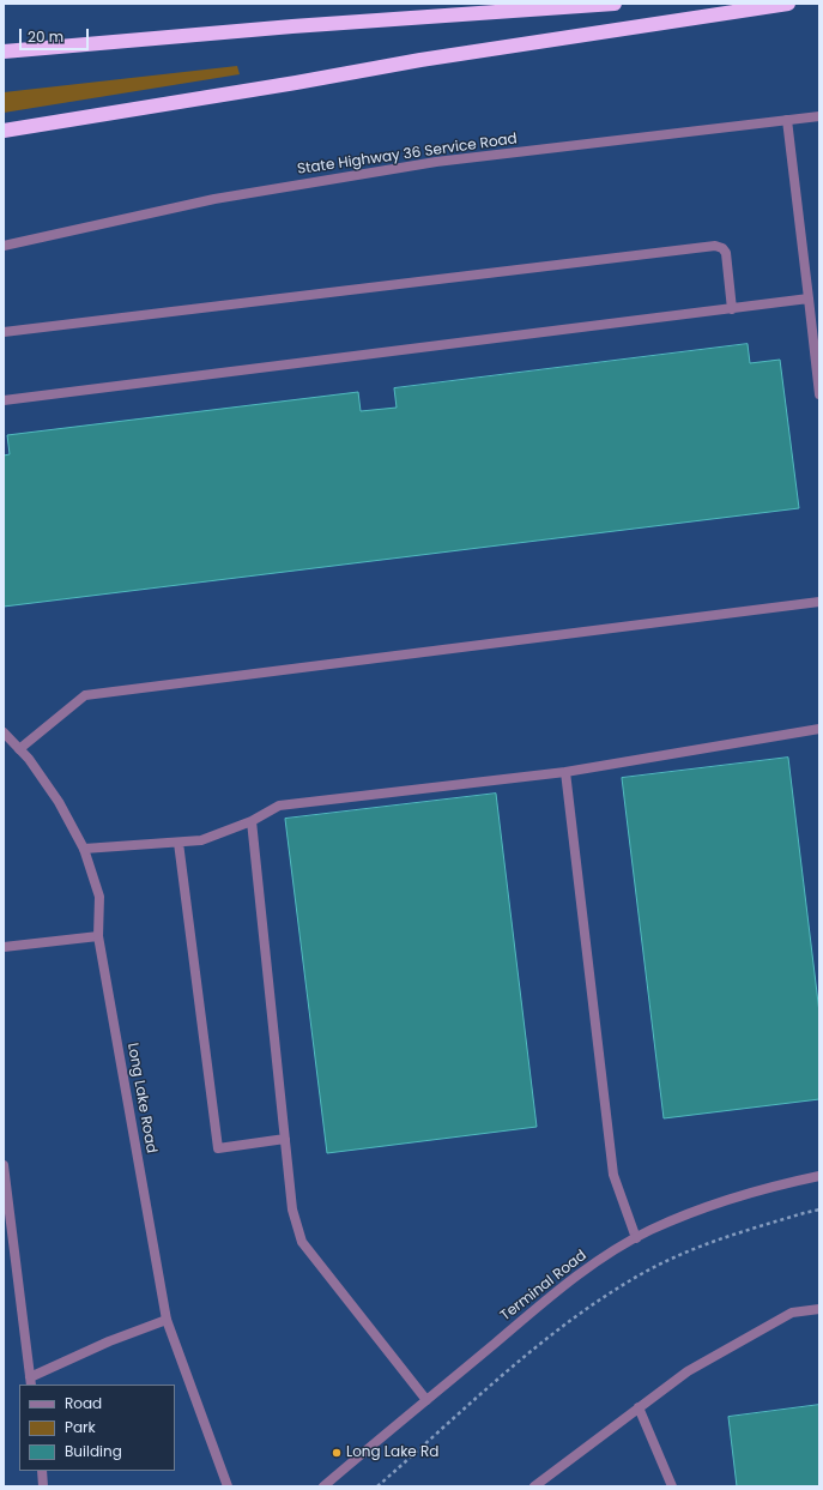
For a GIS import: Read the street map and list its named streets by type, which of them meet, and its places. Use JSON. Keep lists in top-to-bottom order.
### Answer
{
  "streets": {
    "street": ["State Highway 36 Service Road", "Long Lake Road", "Terminal Road"]
  },
  "places": ["Long Lake Rd"],
  "legend": ["Road", "Park", "Building"],
  "scale_bar": "20 m"
}
